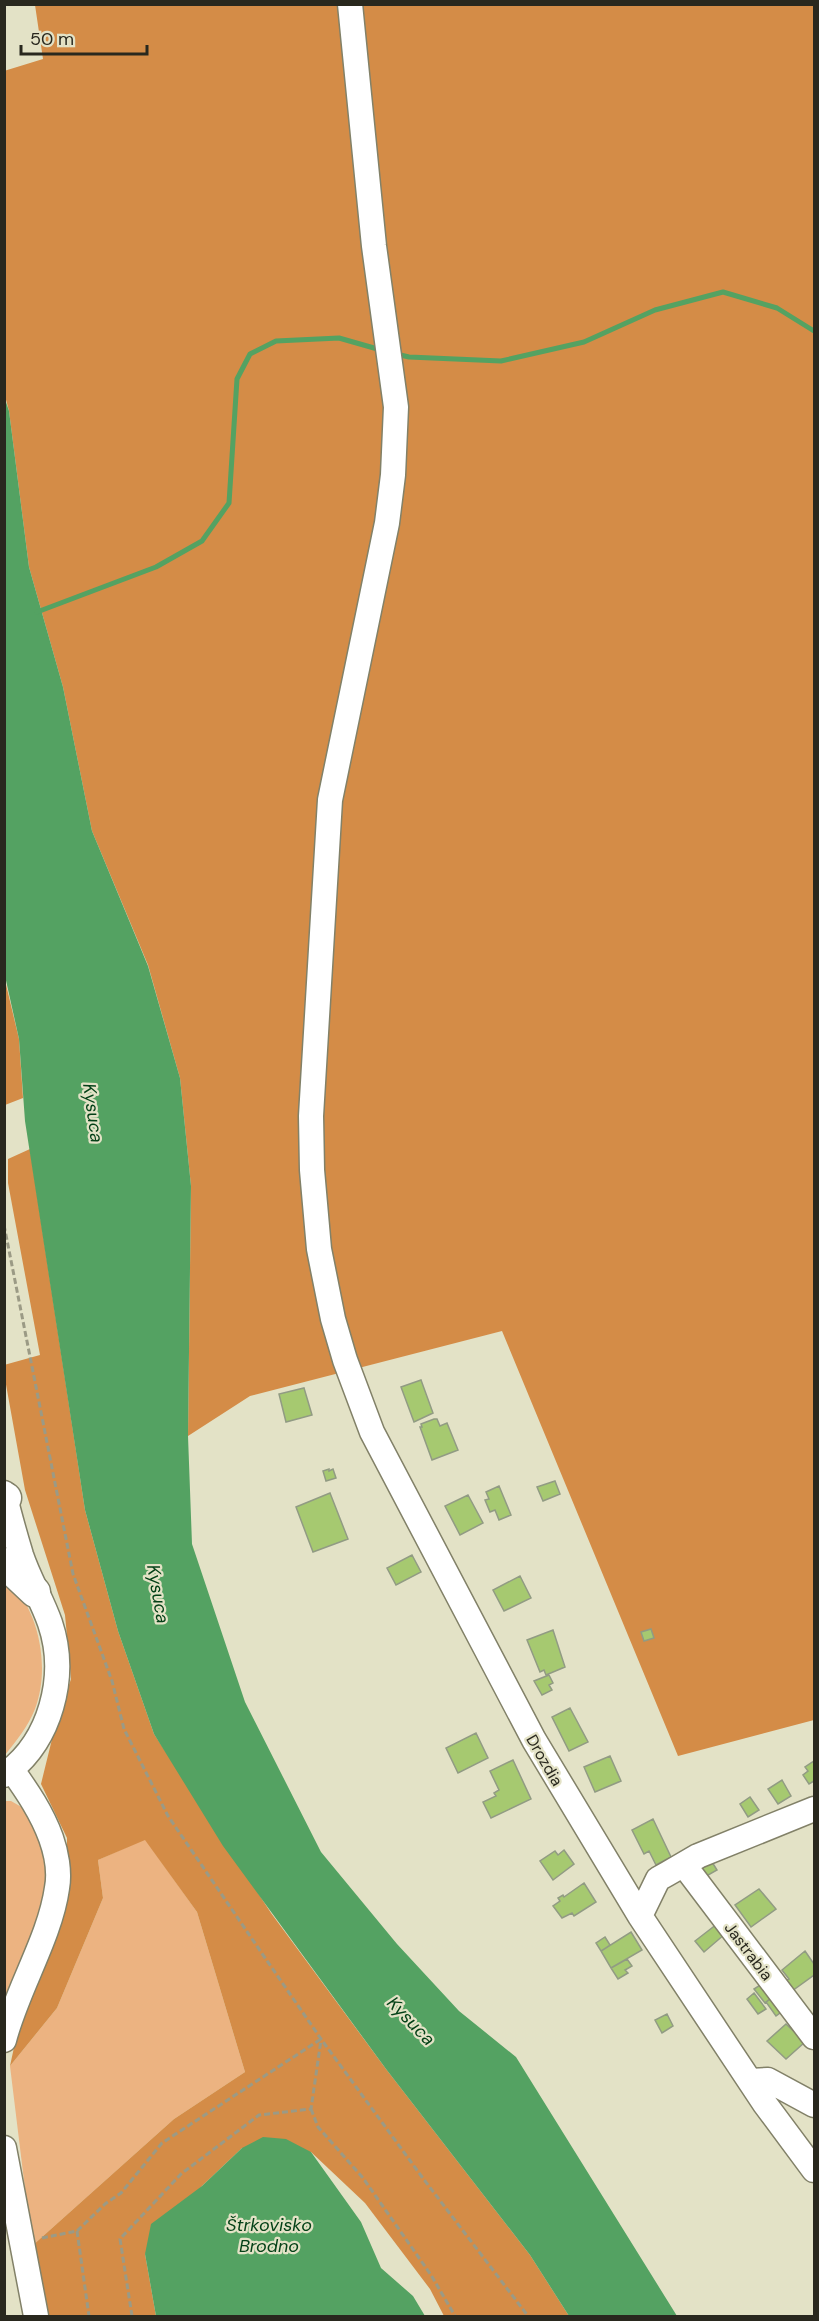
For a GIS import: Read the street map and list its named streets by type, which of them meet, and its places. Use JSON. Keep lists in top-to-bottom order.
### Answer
{
  "streets": {
    "street": ["Drozdia", "Jastrabia"]
  },
  "water": ["Kysuca", "Štrkovisko Brodno"],
  "scale_bar": "50 m"
}
